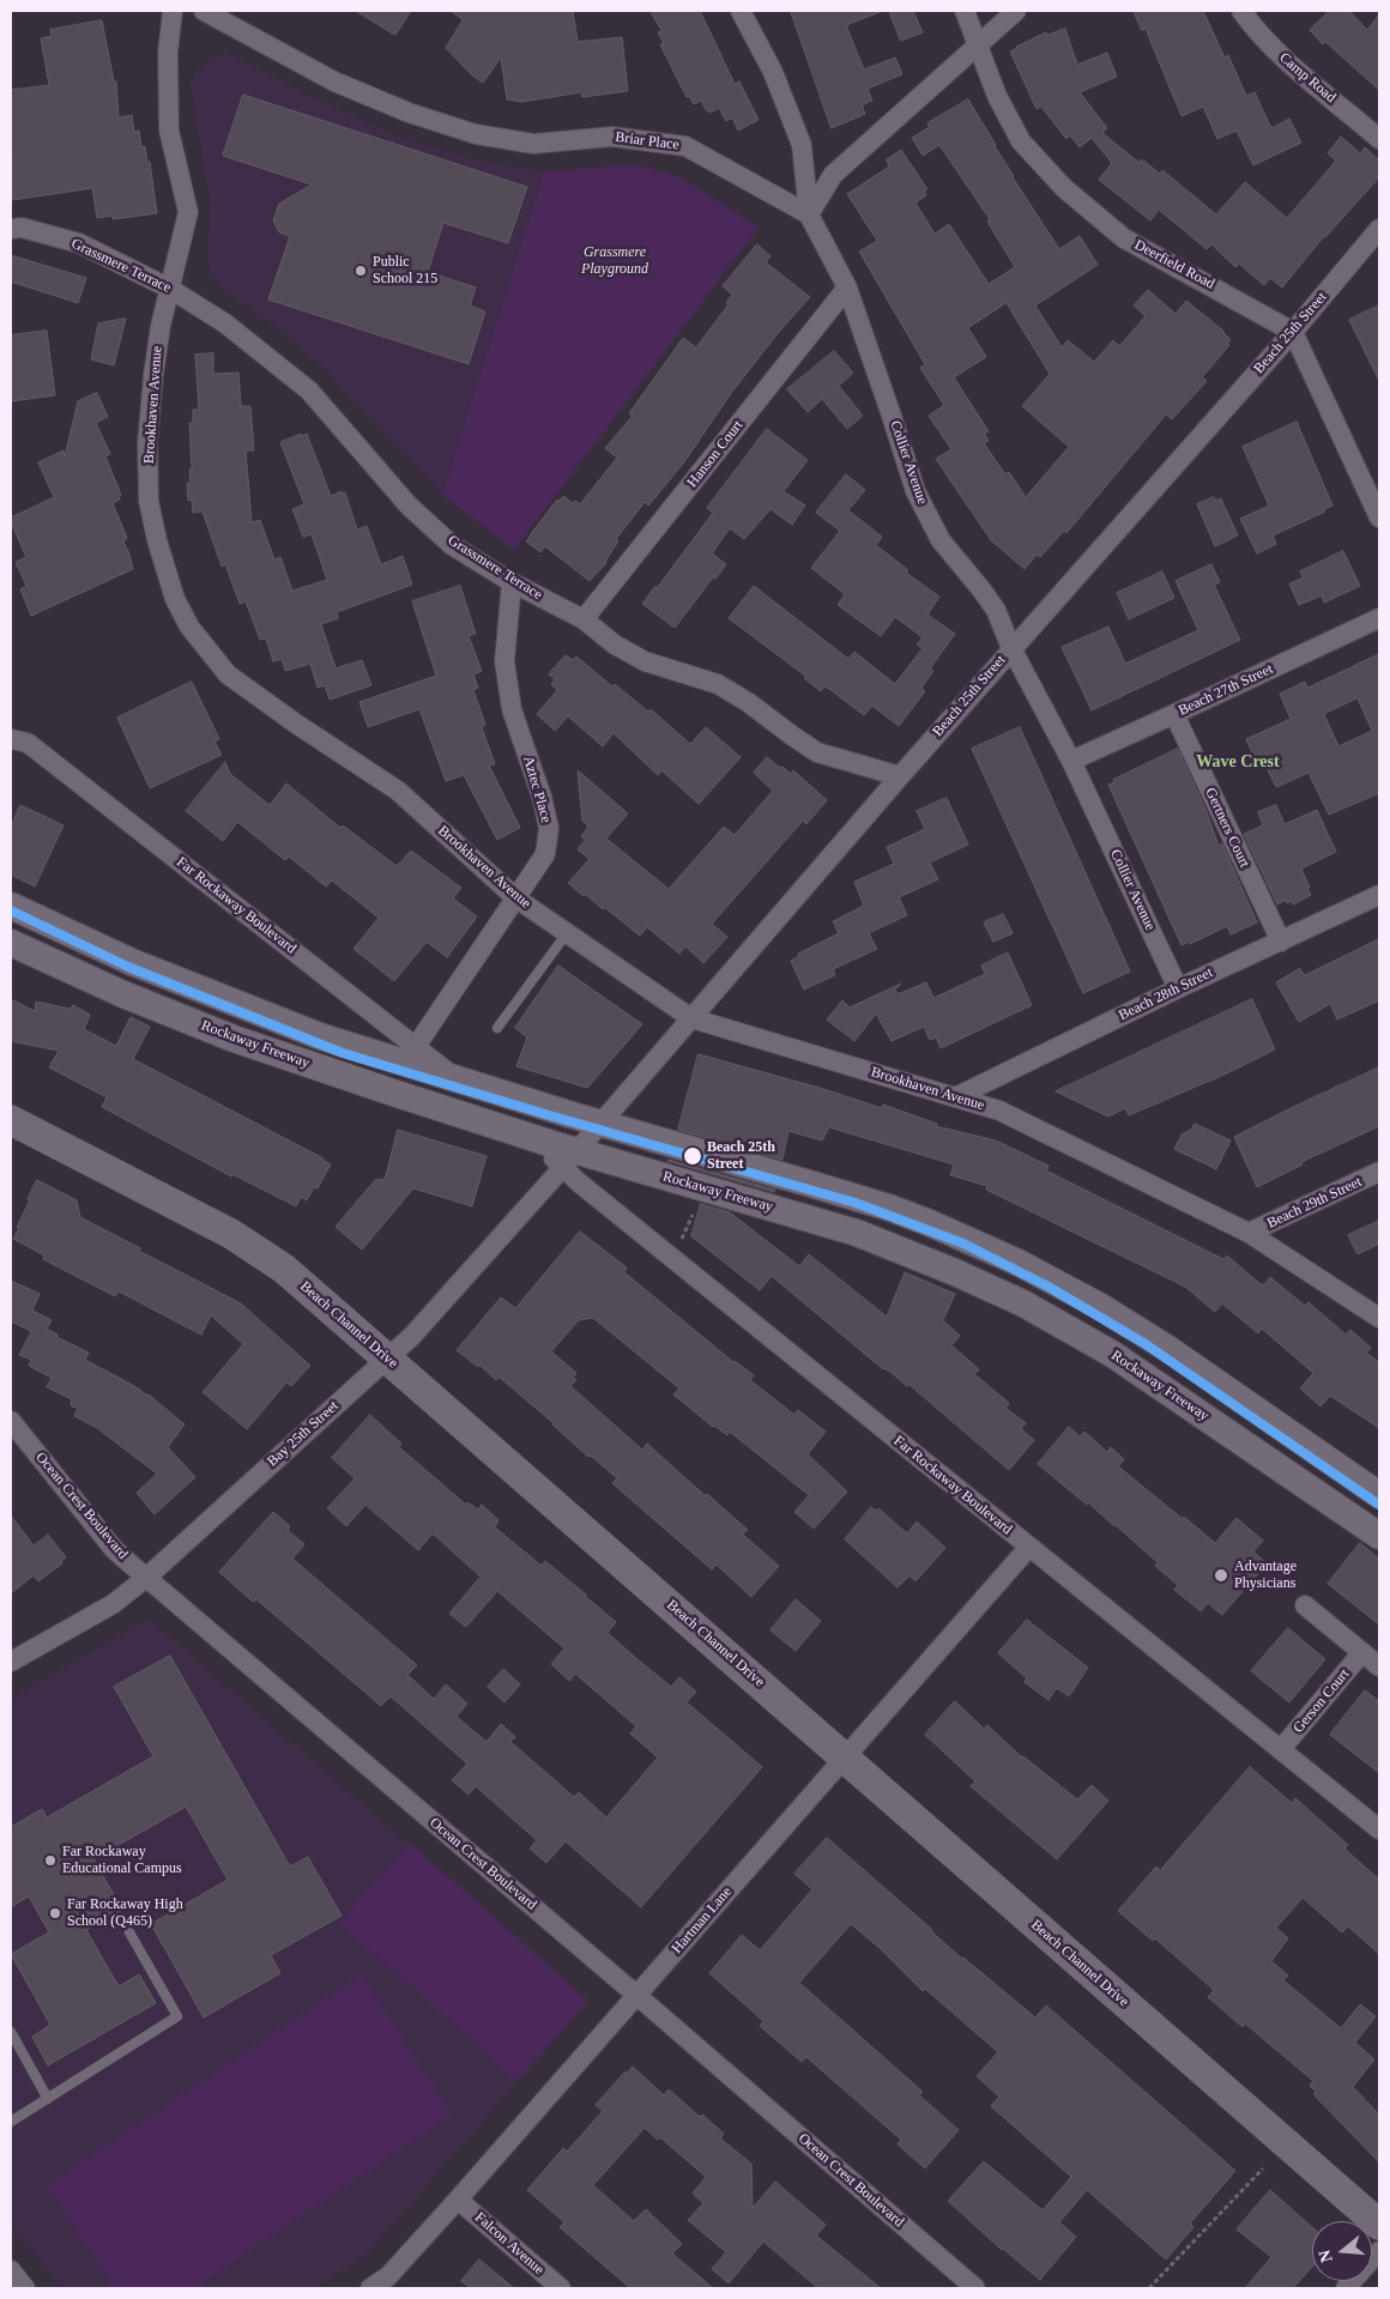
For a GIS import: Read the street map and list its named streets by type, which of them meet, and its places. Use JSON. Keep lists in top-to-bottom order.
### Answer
{
  "streets": {
    "main road": ["Beach Channel Drive"],
    "street": [
      "Camp Road",
      "Briar Place",
      "Deerfield Road",
      "Grassmere Terrace",
      "Beach 25th Street",
      "Brookhaven Avenue",
      "Hanson Court",
      "Collier Avenue",
      "Beach 27th Street",
      "Aztec Place",
      "Gertners Court",
      "Far Rockaway Boulevard",
      "Beach 28th Street",
      "Rockaway Freeway",
      "Beach 29th Street",
      "Bay 25th Street",
      "Ocean Crest Boulevard",
      "Gerson Court",
      "Hartman Lane",
      "Falcon Avenue"
    ]
  },
  "crossings": [
    ["Briar Place", "Collier Avenue"],
    ["Deerfield Road", "Beach 25th Street"],
    ["Grassmere Terrace", "Beach 25th Street"],
    ["Grassmere Terrace", "Brookhaven Avenue"],
    ["Grassmere Terrace", "Hanson Court"],
    ["Grassmere Terrace", "Aztec Place"],
    ["Beach 25th Street", "Brookhaven Avenue"],
    ["Beach 25th Street", "Collier Avenue"],
    ["Beach 25th Street", "Far Rockaway Boulevard"],
    ["Beach 25th Street", "Rockaway Freeway"],
    ["Beach 25th Street", "Bay 25th Street"],
    ["Brookhaven Avenue", "Aztec Place"],
    ["Brookhaven Avenue", "Beach 28th Street"],
    ["Brookhaven Avenue", "Beach 29th Street"],
    ["Hanson Court", "Collier Avenue"],
    ["Collier Avenue", "Beach 27th Street"],
    ["Collier Avenue", "Beach 28th Street"],
    ["Beach 27th Street", "Gertners Court"],
    ["Aztec Place", "Far Rockaway Boulevard"],
    ["Aztec Place", "Rockaway Freeway"],
    ["Gertners Court", "Beach 28th Street"],
    ["Far Rockaway Boulevard", "Rockaway Freeway"],
    ["Far Rockaway Boulevard", "Bay 25th Street"],
    ["Far Rockaway Boulevard", "Gerson Court"],
    ["Far Rockaway Boulevard", "Hartman Lane"],
    ["Rockaway Freeway", "Bay 25th Street"],
    ["Beach Channel Drive", "Bay 25th Street"],
    ["Beach Channel Drive", "Hartman Lane"],
    ["Bay 25th Street", "Ocean Crest Boulevard"],
    ["Ocean Crest Boulevard", "Hartman Lane"],
    ["Hartman Lane", "Falcon Avenue"]
  ],
  "districts": ["Wave Crest"],
  "parks": ["Grassmere Playground"],
  "places": [
    "Public School 215",
    "Beach 25th Street",
    "Advantage Physicians",
    "Far Rockaway Educational Campus",
    "Far Rockaway High School (Q465)"
  ],
  "north": "left"
}
